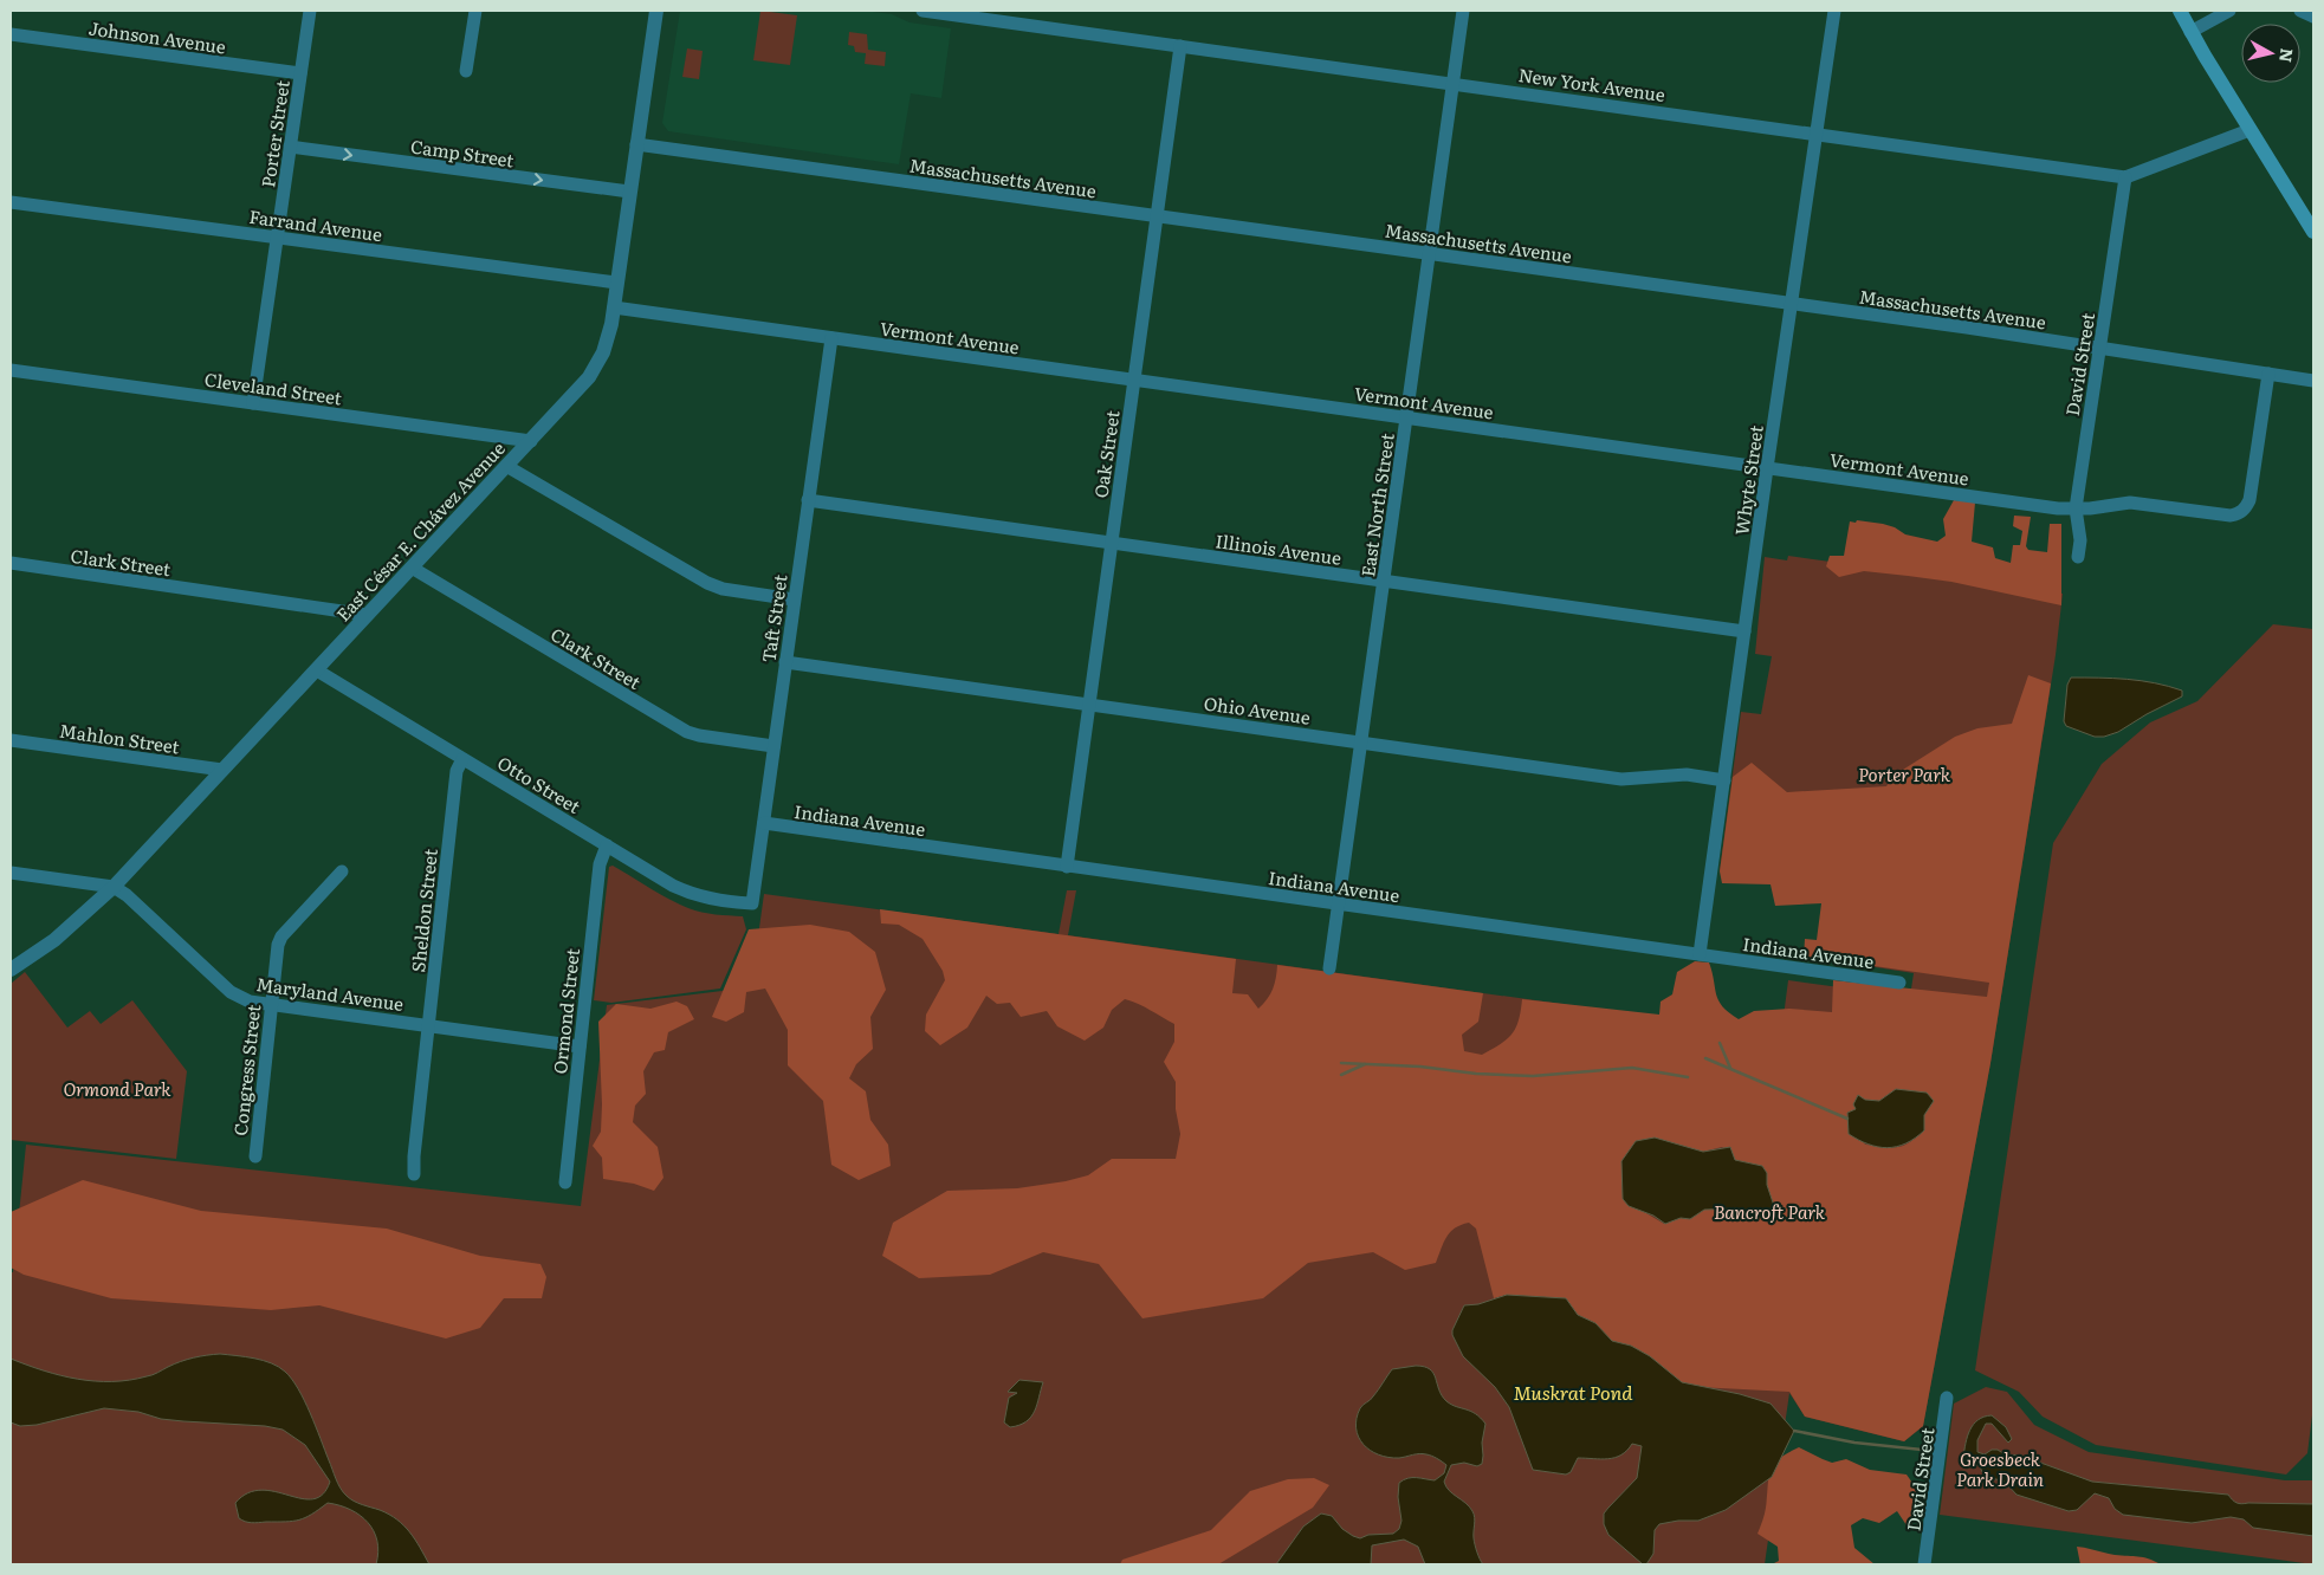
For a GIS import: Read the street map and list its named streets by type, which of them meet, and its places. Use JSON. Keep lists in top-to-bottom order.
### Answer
{
  "streets": {
    "street": [
      "Johnson Avenue",
      "New York Avenue",
      "Porter Street",
      "Camp Street",
      "Massachusetts Avenue",
      "Farrand Avenue",
      "Vermont Avenue",
      "David Street",
      "Cleveland Street",
      "Oak Street",
      "Whyte Street",
      "East North Street",
      "East César E. Chávez Avenue",
      "Illinois Avenue",
      "Clark Street",
      "Taft Street",
      "Ohio Avenue",
      "Mahlon Street",
      "Otto Street",
      "Indiana Avenue",
      "Sheldon Street",
      "Maryland Avenue",
      "Ormond Street",
      "Congress Street"
    ]
  },
  "crossings": [
    ["Johnson Avenue", "Porter Street"],
    ["New York Avenue", "David Street"],
    ["New York Avenue", "Oak Street"],
    ["New York Avenue", "Whyte Street"],
    ["New York Avenue", "East North Street"],
    ["Porter Street", "Camp Street"],
    ["Porter Street", "Farrand Avenue"],
    ["Porter Street", "Cleveland Street"],
    ["Camp Street", "East César E. Chávez Avenue"],
    ["Massachusetts Avenue", "Vermont Avenue"],
    ["Massachusetts Avenue", "David Street"],
    ["Massachusetts Avenue", "Oak Street"],
    ["Massachusetts Avenue", "Whyte Street"],
    ["Massachusetts Avenue", "East North Street"],
    ["Massachusetts Avenue", "East César E. Chávez Avenue"],
    ["Farrand Avenue", "East César E. Chávez Avenue"],
    ["Vermont Avenue", "David Street"],
    ["Vermont Avenue", "Oak Street"],
    ["Vermont Avenue", "Whyte Street"],
    ["Vermont Avenue", "East North Street"],
    ["Vermont Avenue", "East César E. Chávez Avenue"],
    ["Vermont Avenue", "Taft Street"],
    ["Cleveland Street", "East César E. Chávez Avenue"],
    ["Oak Street", "Illinois Avenue"],
    ["Oak Street", "Ohio Avenue"],
    ["Oak Street", "Indiana Avenue"],
    ["Whyte Street", "Illinois Avenue"],
    ["Whyte Street", "Ohio Avenue"],
    ["Whyte Street", "Indiana Avenue"],
    ["East North Street", "Illinois Avenue"],
    ["East North Street", "Ohio Avenue"],
    ["East North Street", "Indiana Avenue"],
    ["East César E. Chávez Avenue", "Clark Street"],
    ["East César E. Chávez Avenue", "Mahlon Street"],
    ["East César E. Chávez Avenue", "Otto Street"],
    ["East César E. Chávez Avenue", "Maryland Avenue"],
    ["Illinois Avenue", "Taft Street"],
    ["Clark Street", "Taft Street"],
    ["Taft Street", "Ohio Avenue"],
    ["Taft Street", "Otto Street"],
    ["Taft Street", "Indiana Avenue"],
    ["Otto Street", "Sheldon Street"],
    ["Otto Street", "Ormond Street"],
    ["Sheldon Street", "Maryland Avenue"],
    ["Maryland Avenue", "Ormond Street"],
    ["Maryland Avenue", "Congress Street"]
  ],
  "one_way": ["Camp Street"],
  "water": ["Muskrat Pond"],
  "parks": [
    "Porter Park",
    "Ormond Park",
    "Bancroft Park",
    "Groesbeck Park Drain"
  ],
  "north": "right"
}
